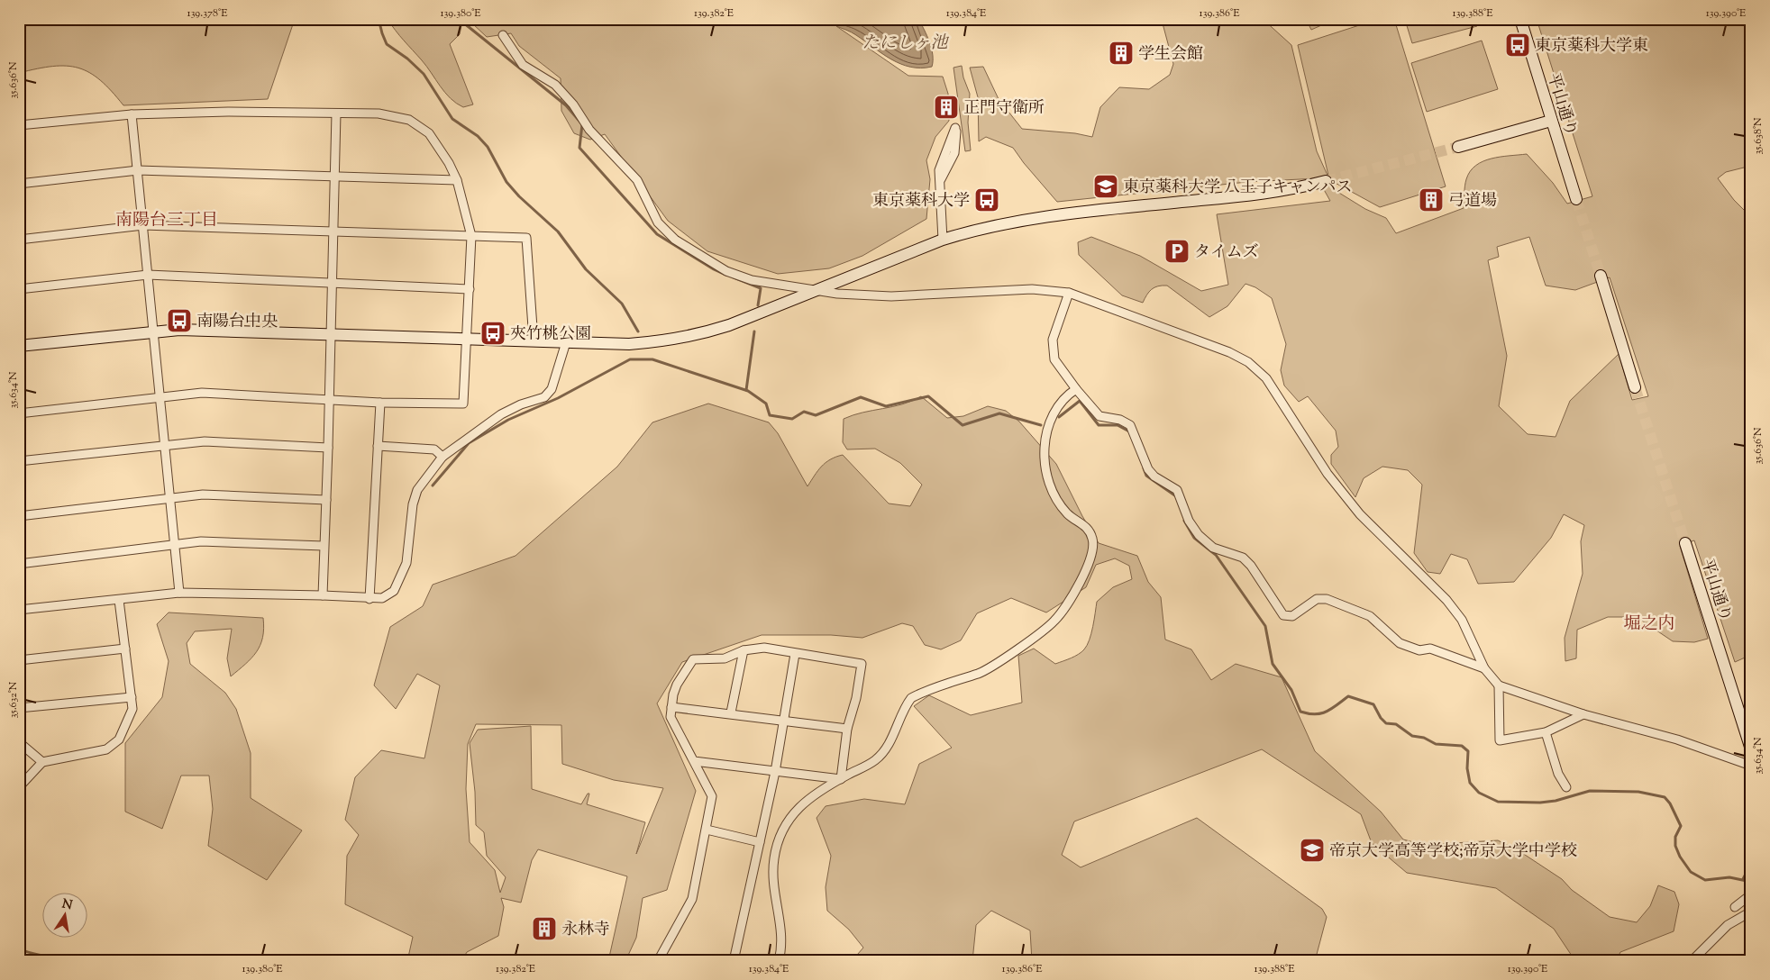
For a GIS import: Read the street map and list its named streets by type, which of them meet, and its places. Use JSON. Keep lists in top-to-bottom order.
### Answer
{
  "streets": {
    "street": ["平山通り"]
  },
  "districts": ["南陽台三丁目", "堀之内"],
  "water": ["たにしヶ池"],
  "places": {
    "bus stop": [
      "東京薬科大学東",
      "東京薬科大学",
      "南陽台中央",
      "夾竹桃公園"
    ],
    "building": [
      "学生会館",
      "正門守衛所",
      "弓道場",
      "永林寺"
    ],
    "school or university": ["東京薬科大学 八王子キャンパス", "帝京大学高等学校;帝京大学中学校"],
    "parking": ["タイムズ"]
  },
  "north": "top",
  "coordinates": [
    "139.378°E",
    "139.380°E",
    "139.382°E",
    "139.384°E",
    "139.386°E",
    "139.388°E",
    "139.390°E",
    "35.636°N",
    "35.638°N",
    "35.634°N",
    "35.632°N"
  ]
}
